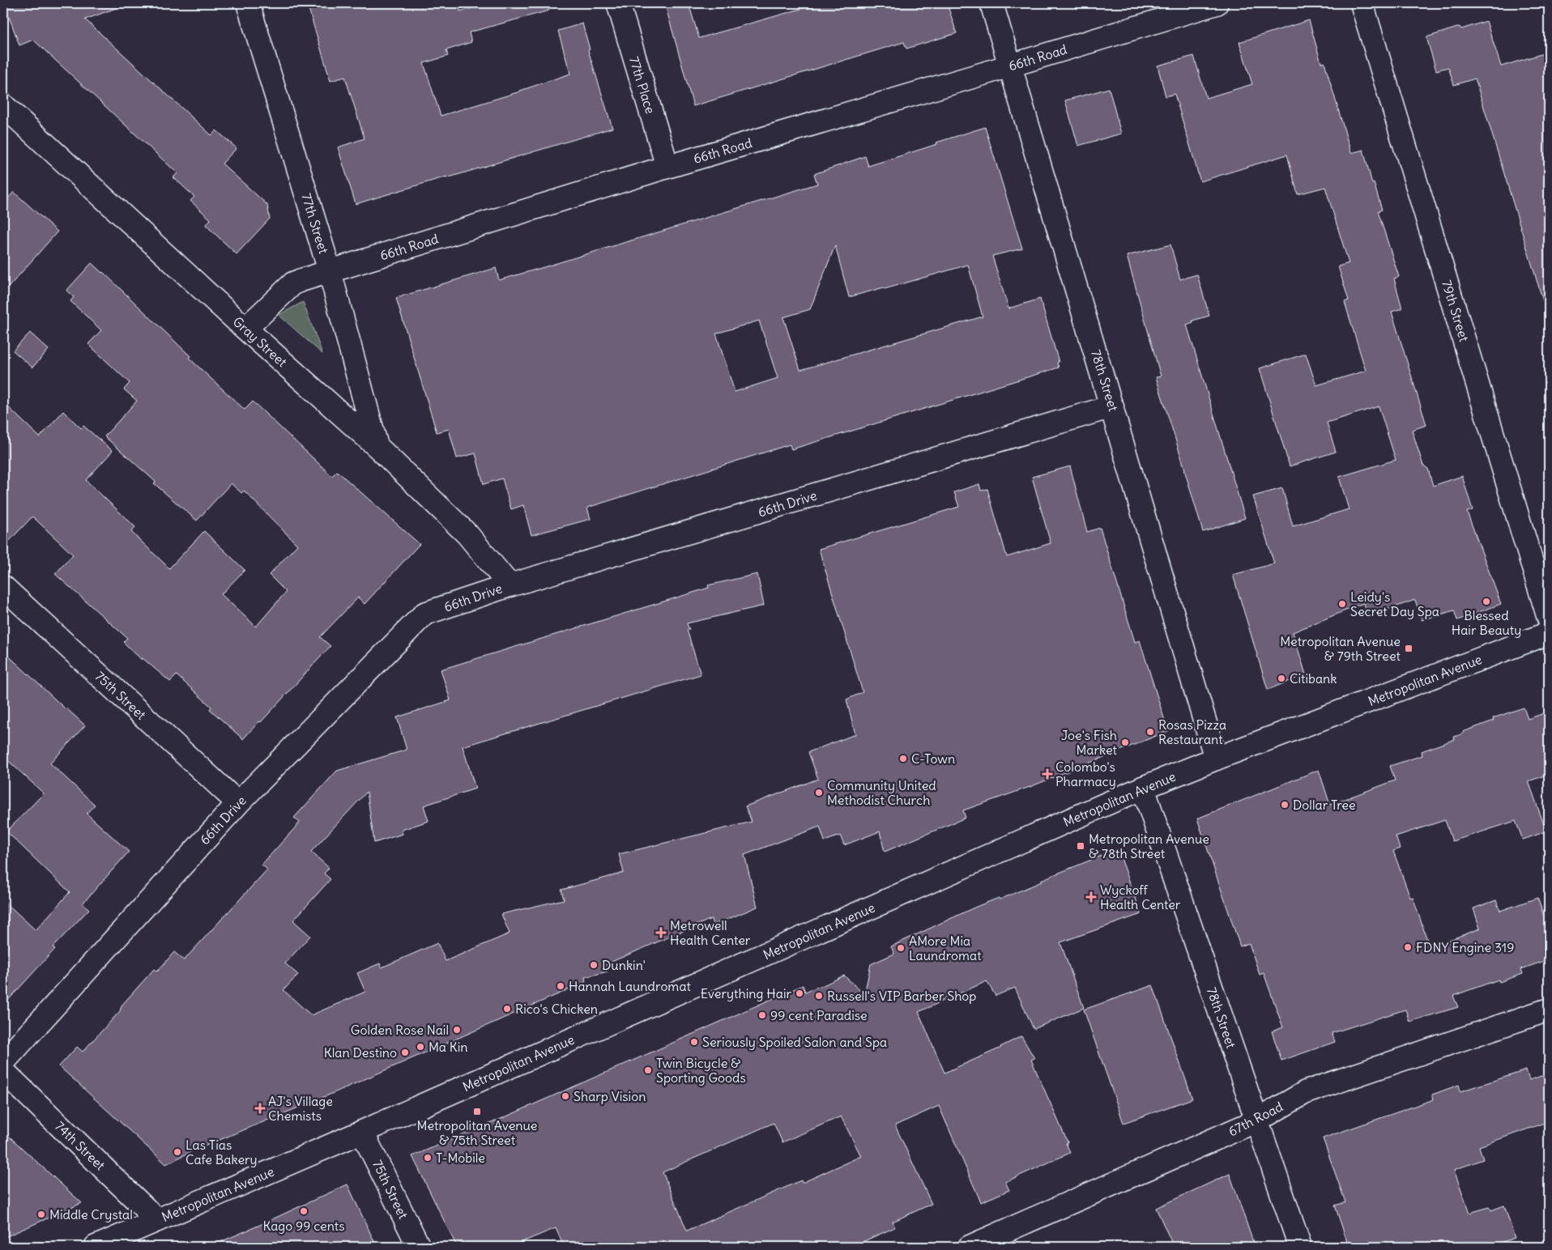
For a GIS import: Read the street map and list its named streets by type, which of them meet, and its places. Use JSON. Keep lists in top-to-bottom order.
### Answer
{
  "streets": {
    "street": [
      "66th Road",
      "77th Place",
      "77th Street",
      "79th Street",
      "Gray Street",
      "78th Street",
      "66th Drive",
      "Metropolitan Avenue",
      "75th Street",
      "67th Road",
      "74th Street"
    ]
  },
  "crossings": [
    ["66th Road", "77th Place"],
    ["66th Road", "77th Street"],
    ["66th Road", "Gray Street"],
    ["66th Road", "78th Street"],
    ["77th Street", "Gray Street"],
    ["Gray Street", "66th Drive"],
    ["78th Street", "66th Drive"],
    ["78th Street", "Metropolitan Avenue"],
    ["78th Street", "67th Road"],
    ["66th Drive", "75th Street"],
    ["Metropolitan Avenue", "75th Street"],
    ["Metropolitan Avenue", "74th Street"]
  ],
  "places": {
    "other": [
      "Blessed Hair Beauty",
      "Leidy's Secret Day Spa",
      "Citibank",
      "Rosas Pizza Restaurant",
      "Joe's Fish Market",
      "C-Town",
      "Community United Methodist Church",
      "Dollar Tree",
      "FDNY Engine 319",
      "AMore Mia Laundromat",
      "Dunkin'",
      "Hannah Laundromat",
      "Everything Hair",
      "Russell's VIP Barber Shop",
      "Rico's Chicken",
      "99 cent Paradise",
      "Golden Rose Nail",
      "Seriously Spoiled Salon and Spa",
      "Ma Kin",
      "Klan Destino",
      "Twin Bicycle & Sporting Goods",
      "Sharp Vision",
      "Las Tias Cafe Bakery",
      "T-Mobile",
      "Kago 99 cents",
      "Middle Crystal"
    ],
    "transit": ["Metropolitan Avenue & 79th Street", "Metropolitan Avenue & 78th Street", "Metropolitan Avenue & 75th Street"],
    "health": [
      "Colombo's Pharmacy",
      "Wyckoff Health Center",
      "Metrowell Health Center",
      "AJ's Village Chemists"
    ]
  }
}
